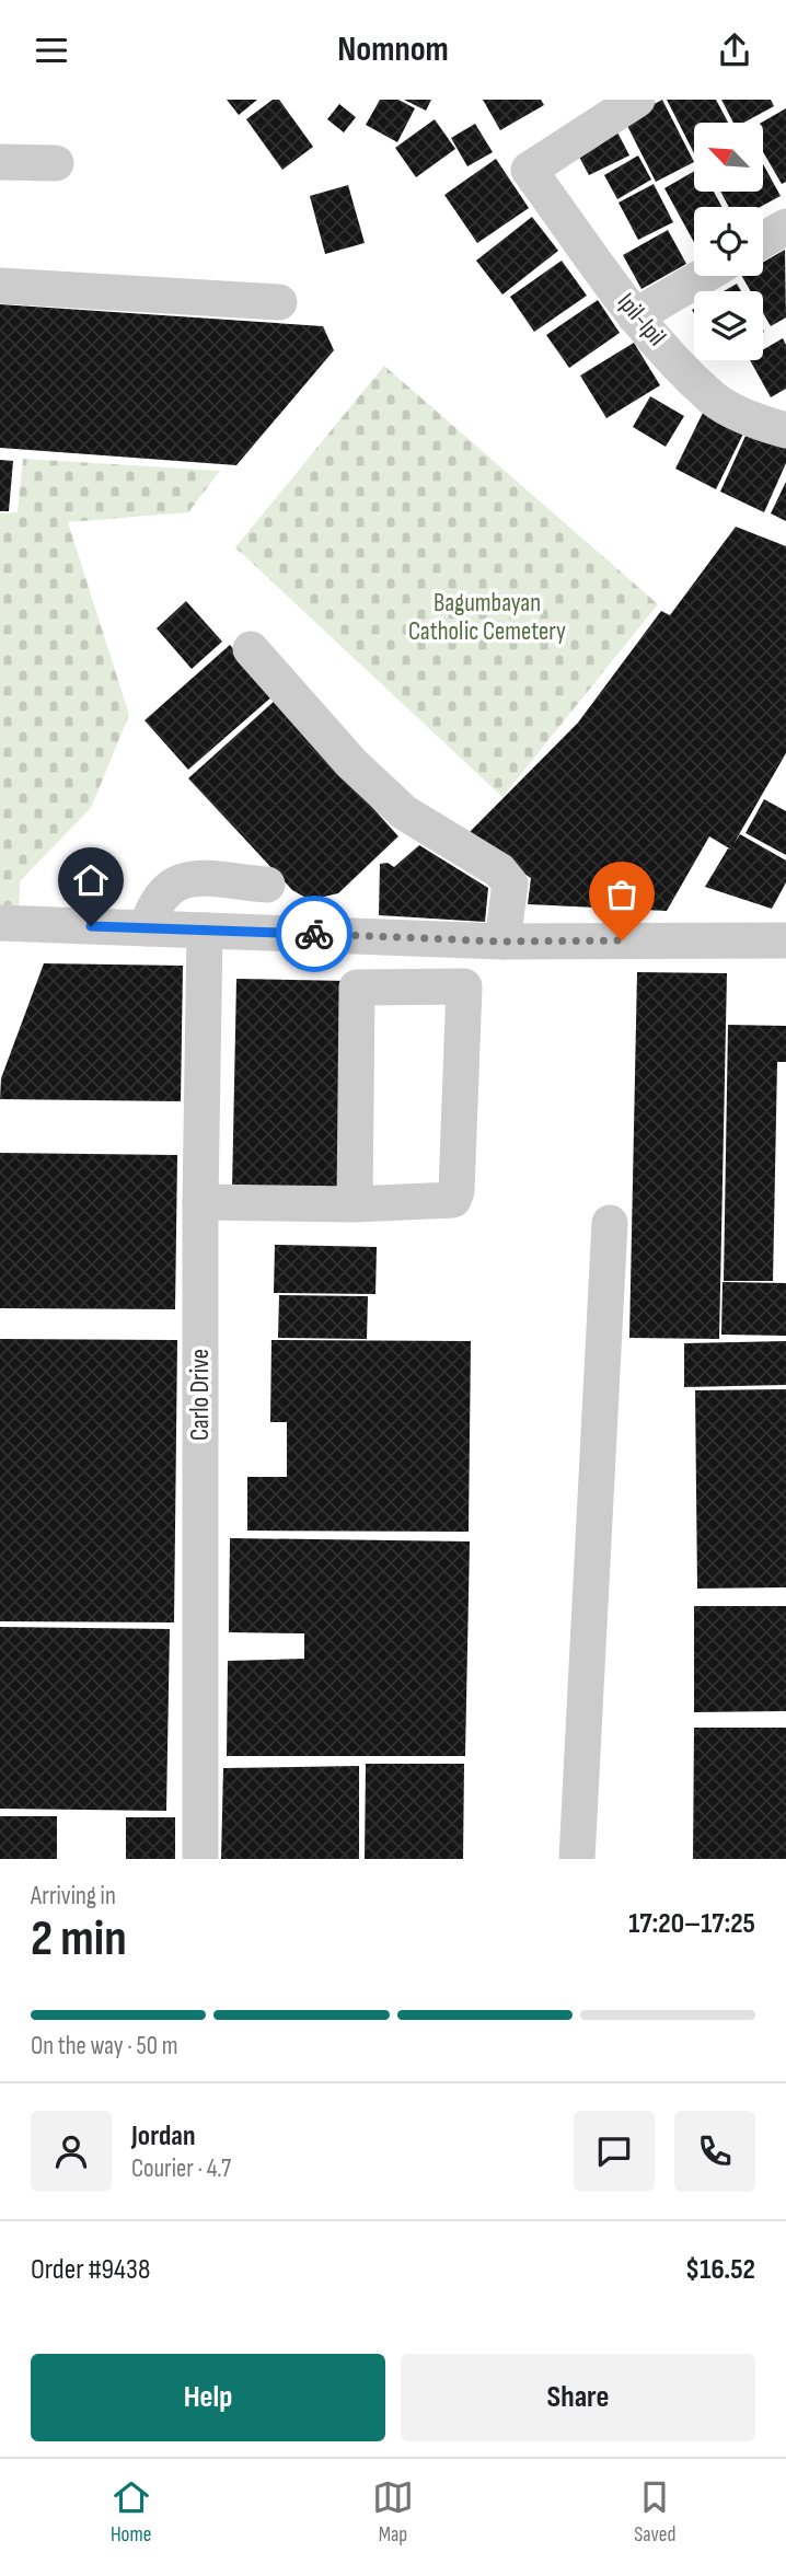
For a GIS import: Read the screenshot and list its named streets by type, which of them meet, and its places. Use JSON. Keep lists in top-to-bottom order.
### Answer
{
  "streets": {
    "street": ["Ipil-Ipil", "Carlo Drive"]
  },
  "parks": ["Bagumbayan Catholic Cemetery"],
  "north": "top left",
  "page": {
    "header": "Nomnom",
    "heading": ["2 min", "Arriving in", "17:20–17:25"],
    "panel": [
      "Jordan",
      "Courier · 4.7",
      "Order #9438",
      "$16.52"
    ],
    "bar": "On the way · 50 m",
    "buttons": ["Help", "Share"],
    "tabs": ["Home", "Map", "Saved"]
  }
}
